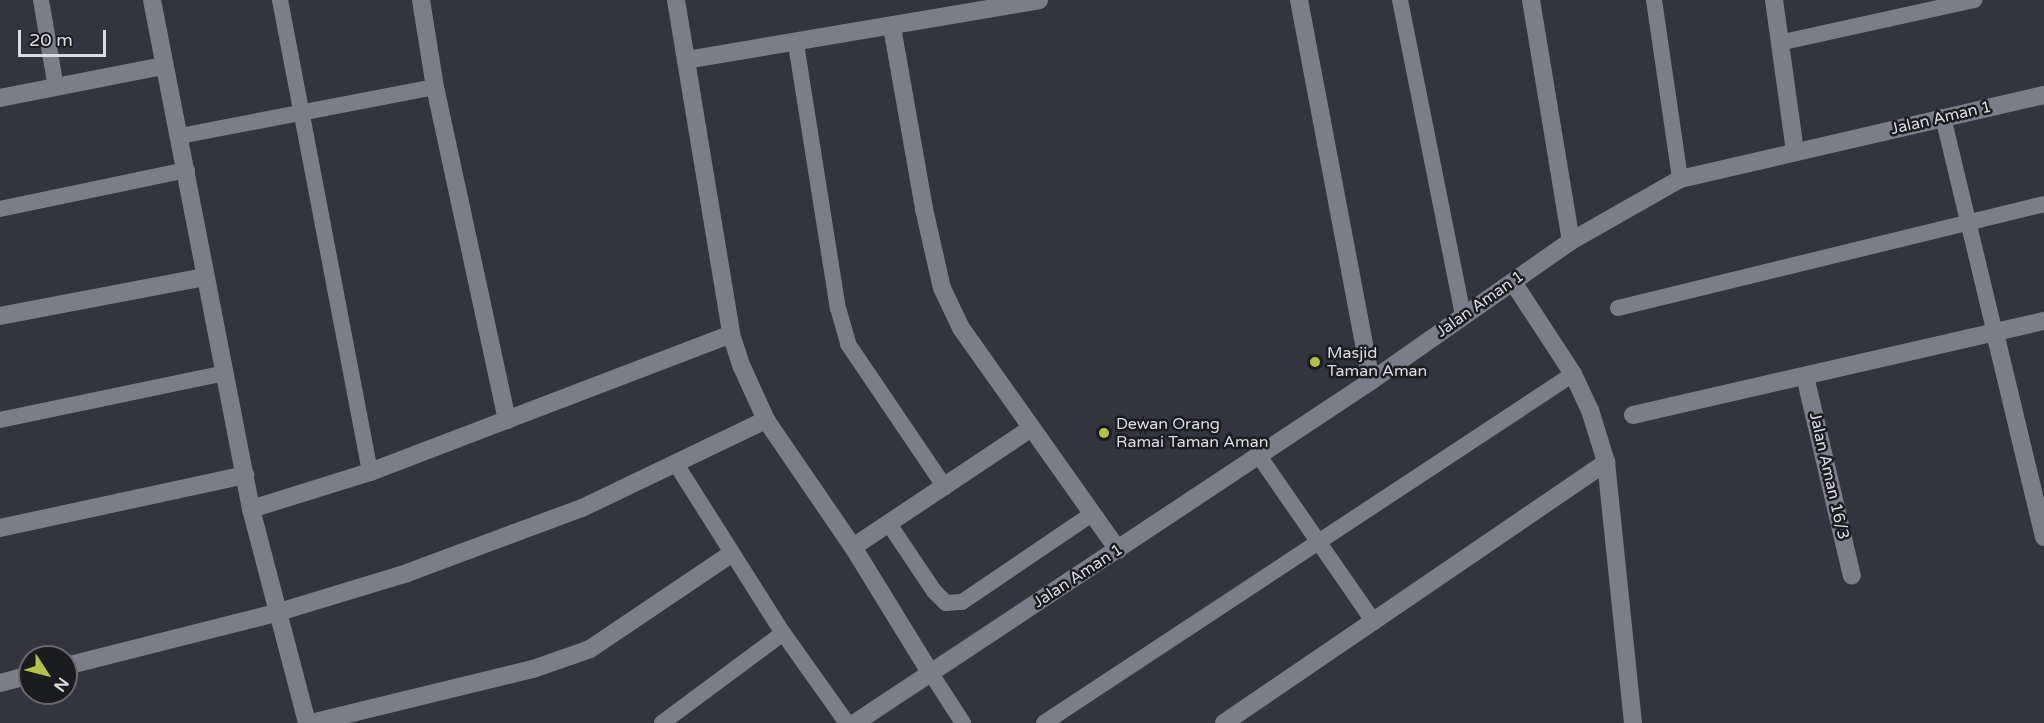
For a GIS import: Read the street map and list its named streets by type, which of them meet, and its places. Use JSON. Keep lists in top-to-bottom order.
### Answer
{
  "streets": {
    "street": ["Jalan Aman 1", "Jalan Aman 16/3"]
  },
  "places": ["Masjid Taman Aman", "Dewan Orang Ramai Taman Aman"],
  "scale_bar": "20 m",
  "north": "bottom right"
}
